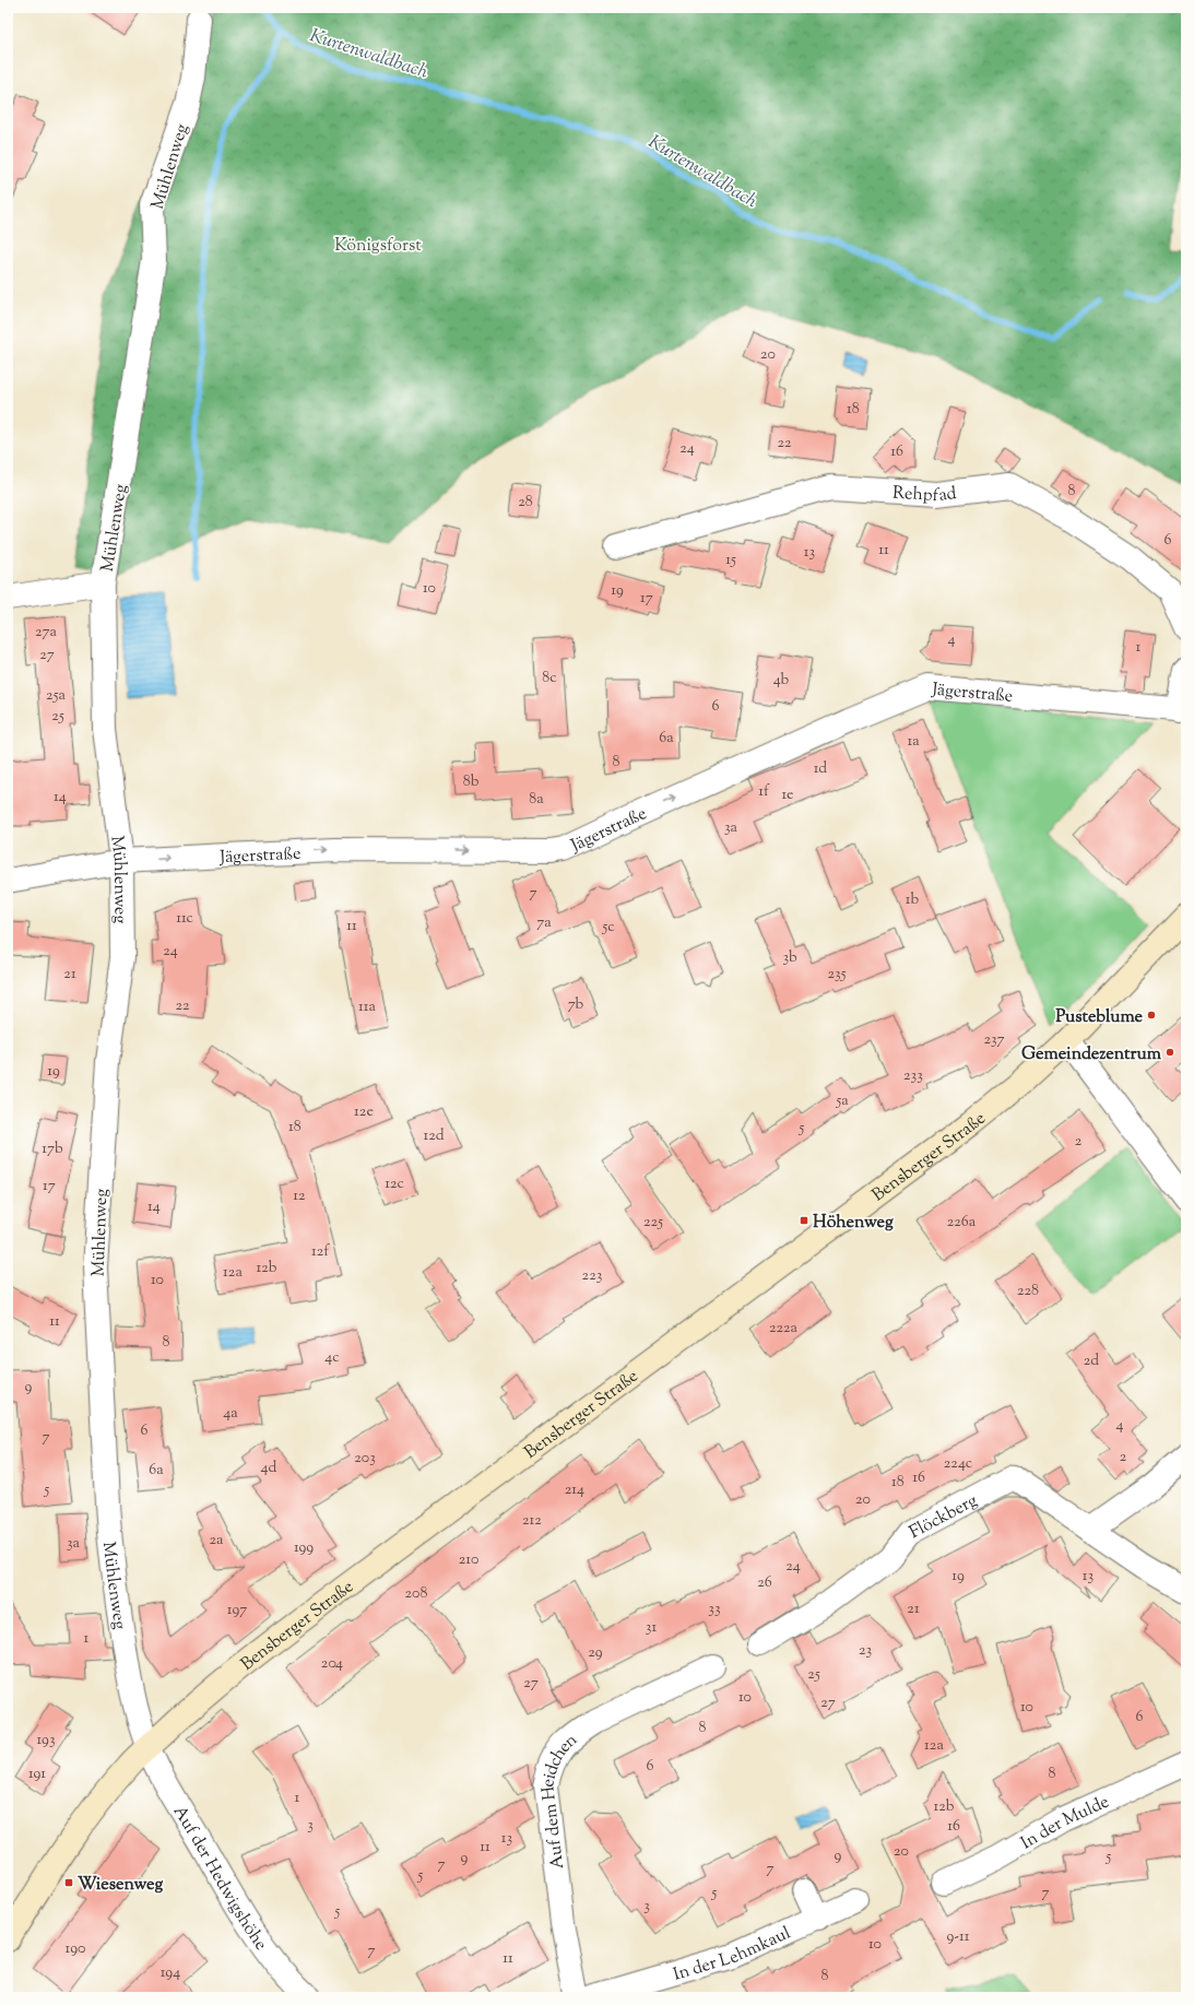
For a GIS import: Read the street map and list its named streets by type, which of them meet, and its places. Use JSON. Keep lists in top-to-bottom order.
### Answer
{
  "streets": {
    "main road": ["Bensberger Straße"],
    "street": [
      "Mühlenweg",
      "Rehpfad",
      "Jägerstraße",
      "Flöckberg",
      "Auf dem Heidchen",
      "In der Mulde",
      "Auf der Hedwigshöhe",
      "In der Lehmkaul"
    ]
  },
  "crossings": [
    ["Mühlenweg", "Jägerstraße"],
    ["Mühlenweg", "Bensberger Straße"],
    ["Mühlenweg", "Auf der Hedwigshöhe"],
    ["Bensberger Straße", "Auf der Hedwigshöhe"]
  ],
  "one_way": ["Jägerstraße"],
  "water": ["Kurtenwaldbach"],
  "parks": ["Königsforst"],
  "places": {
    "other": ["Pusteblume", "Gemeindezentrum"],
    "transit": ["Höhenweg", "Wiesenweg"]
  },
  "house_numbers": [
    "20",
    "18",
    "22",
    "24",
    "16",
    "8",
    "28",
    "6",
    "11",
    "13",
    "15",
    "10",
    "19",
    "17",
    "27a",
    "4",
    "1",
    "27",
    "8c",
    "4b",
    "25a",
    "6",
    "25",
    "6a",
    "1a",
    "8",
    "1d",
    "8b",
    "1f",
    "1e",
    "14",
    "8a",
    "3a",
    "7",
    "1b",
    "11c",
    "7a",
    "11",
    "5c",
    "24",
    "3b",
    "21",
    "235",
    "7b",
    "22",
    "11a",
    "237",
    "19",
    "233",
    "5a",
    "12e",
    "18",
    "5",
    "12d",
    "2",
    "17b",
    "12c",
    "17",
    "12",
    "14",
    "225",
    "226a",
    "12f",
    "12b",
    "12a",
    "223",
    "10",
    "228",
    "11",
    "222a",
    "8",
    "4c",
    "2d",
    "9",
    "4a",
    "4",
    "6",
    "7",
    "2",
    "203",
    "224c",
    "4d",
    "6a",
    "16",
    "18",
    "5",
    "214",
    "20",
    "212",
    "2a",
    "3a",
    "199",
    "210",
    "24",
    "19",
    "13",
    "26",
    "208",
    "33",
    "21",
    "197",
    "31",
    "1",
    "23",
    "29",
    "204",
    "25",
    "27",
    "10",
    "27",
    "10",
    "6",
    "8",
    "193",
    "12a",
    "6",
    "191",
    "8",
    "1",
    "12b",
    "3",
    "16",
    "13",
    "11",
    "20",
    "9",
    "5",
    "9",
    "7",
    "7",
    "5",
    "5",
    "7",
    "3",
    "5",
    "9-11",
    "10",
    "190",
    "7",
    "11",
    "194",
    "8"
  ]
}
